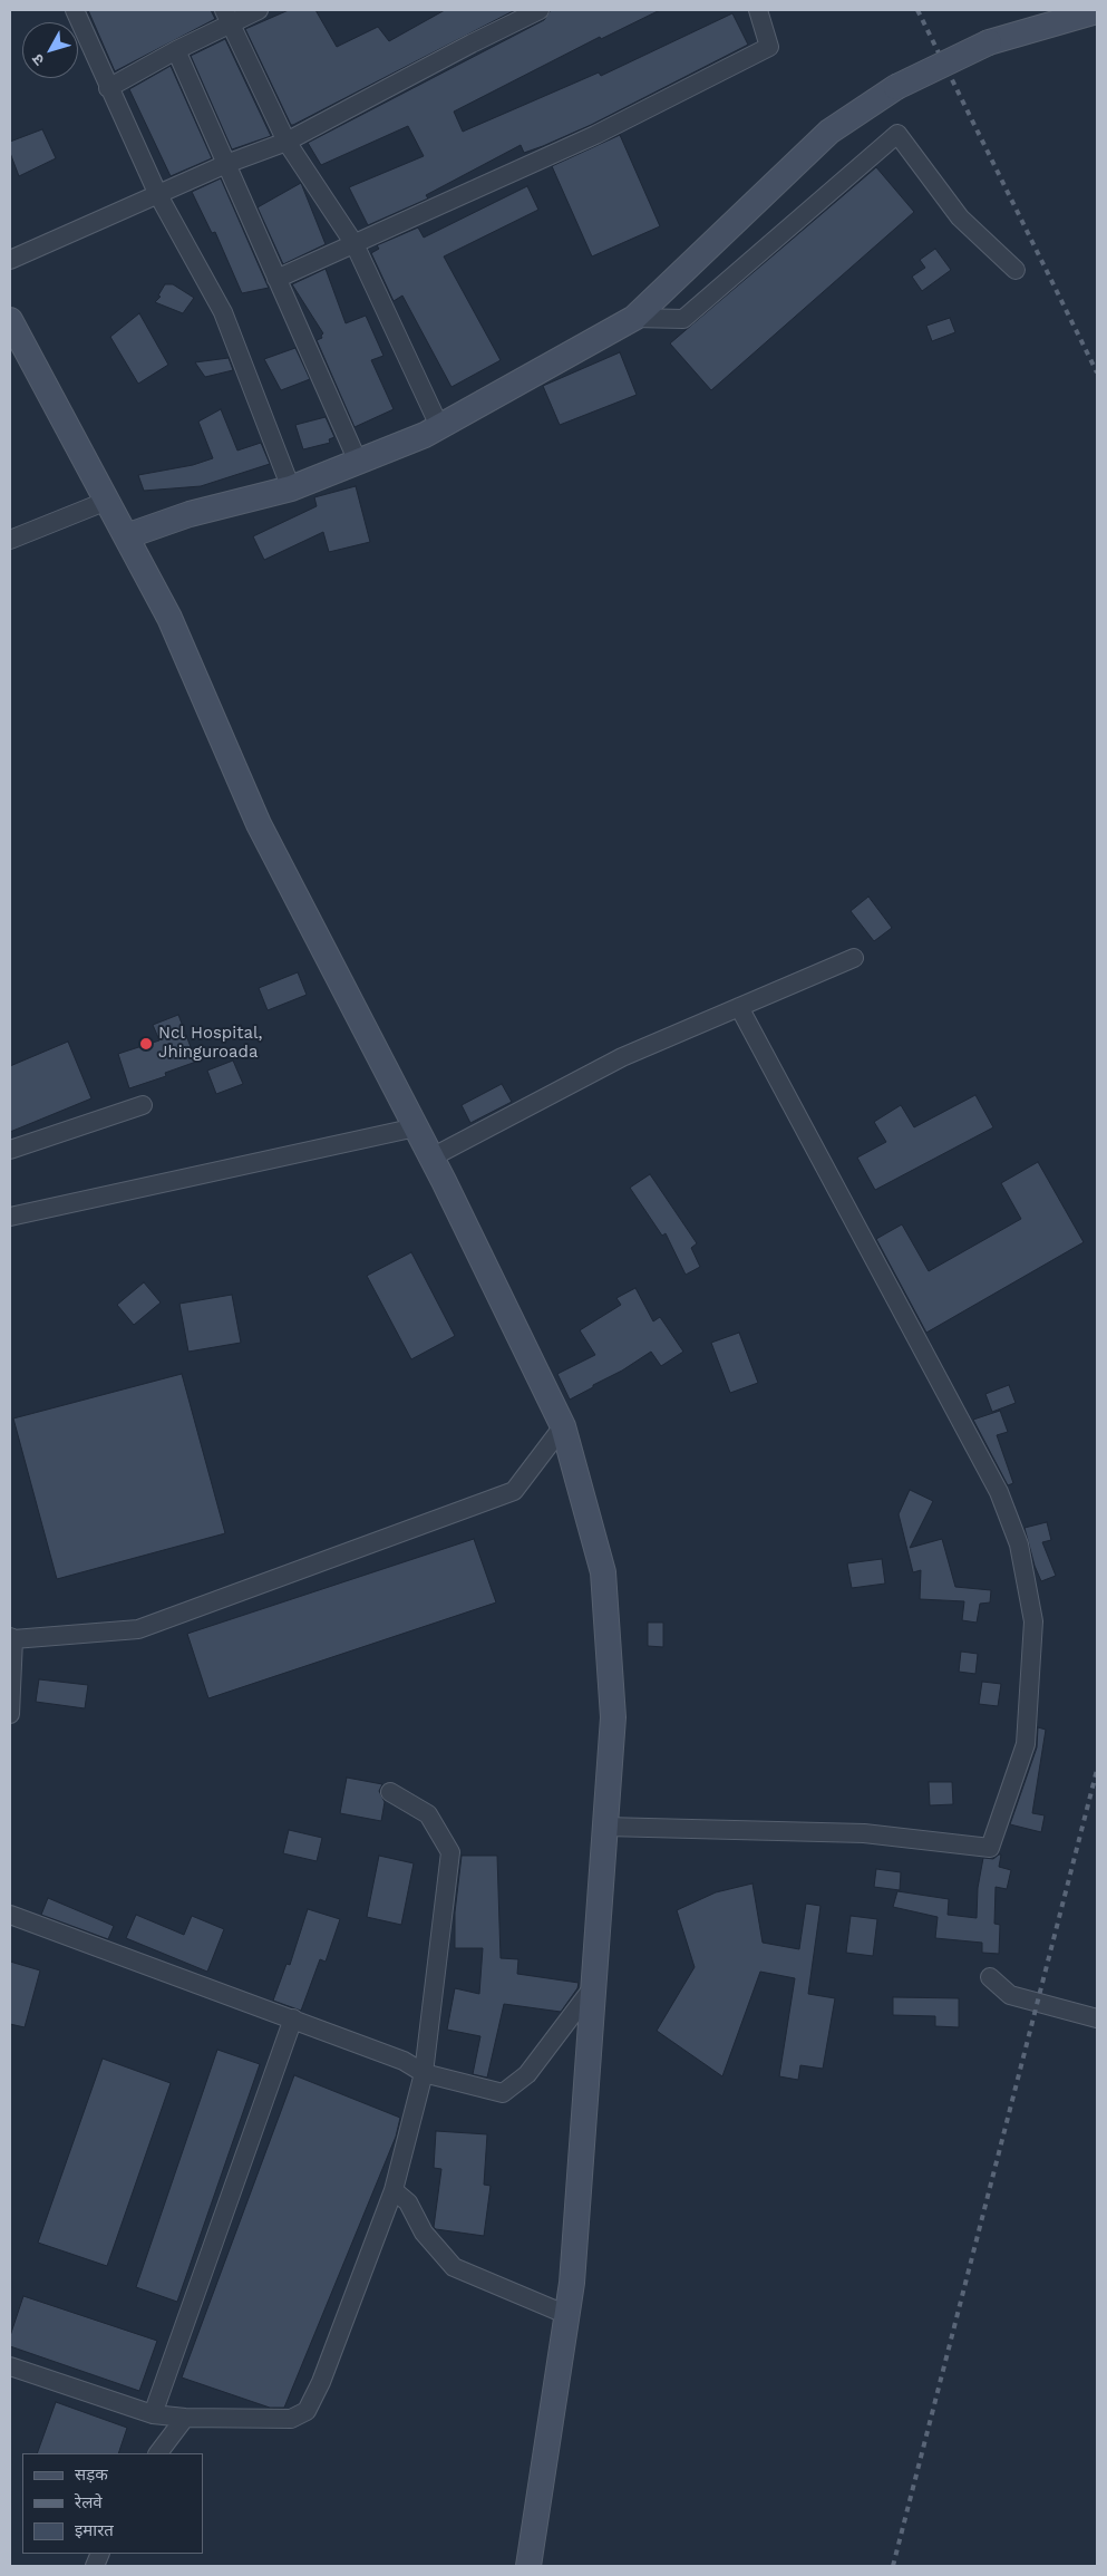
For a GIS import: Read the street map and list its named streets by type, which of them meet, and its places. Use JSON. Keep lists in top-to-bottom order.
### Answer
{
  "places": ["Ncl Hospital, Jhinguroada"],
  "legend": ["सड़क", "रेलवे", "इमारत"],
  "north": "bottom left"
}
